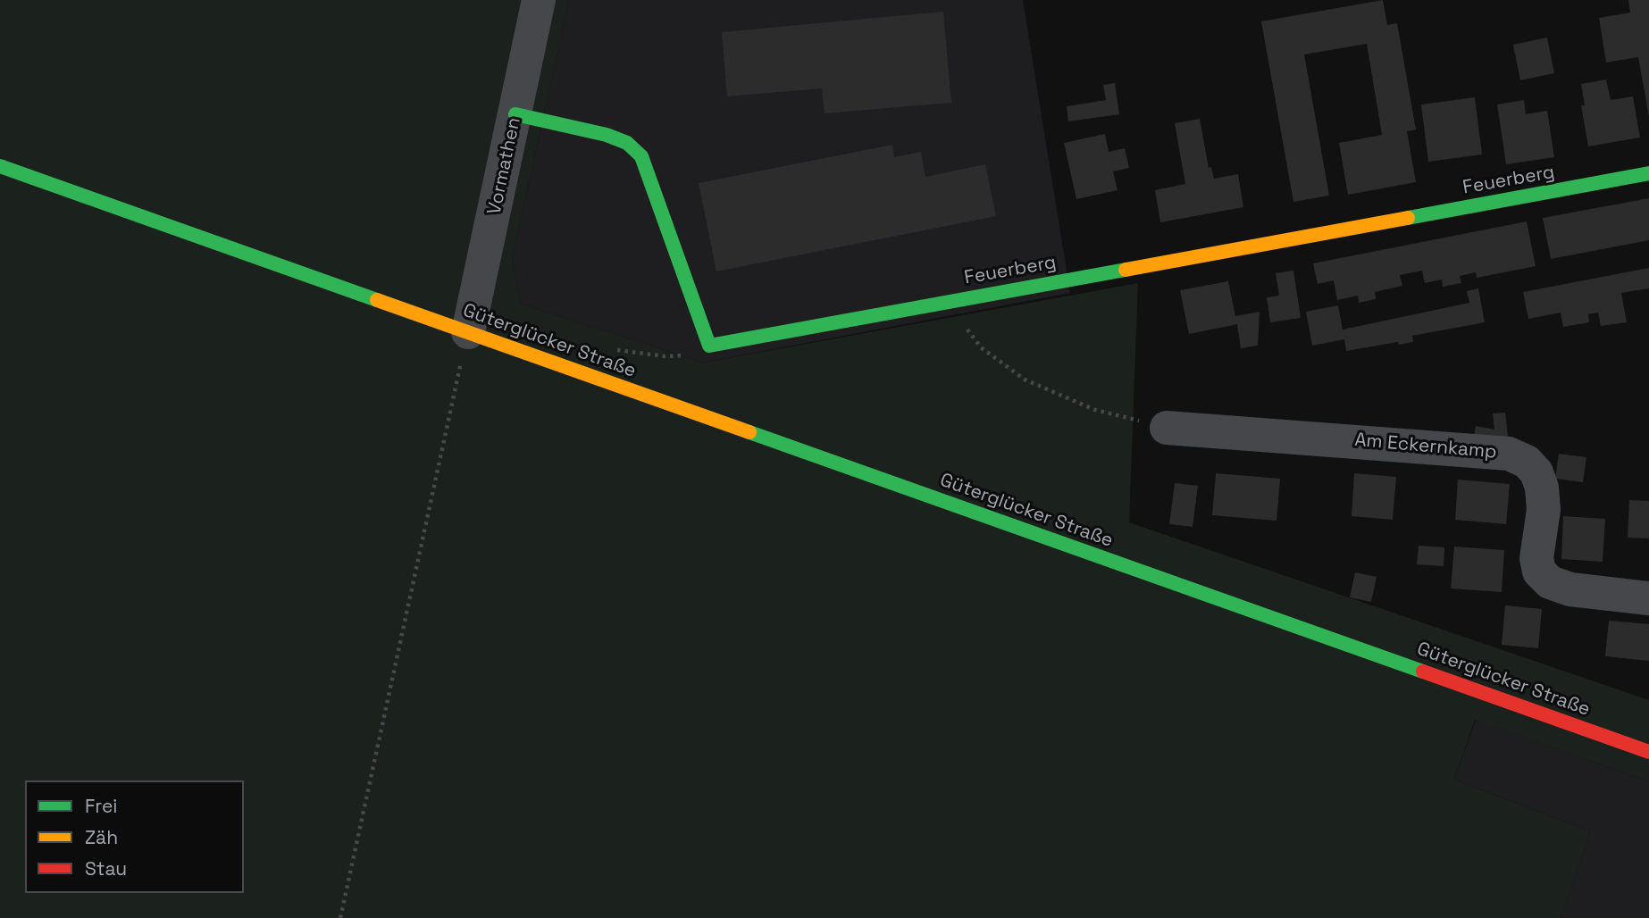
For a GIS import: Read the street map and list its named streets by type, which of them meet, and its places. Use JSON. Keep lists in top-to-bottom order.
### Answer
{
  "streets": {
    "street": [
      "Vormathen",
      "Feuerberg",
      "Güterglücker Straße",
      "Am Eckernkamp"
    ]
  },
  "crossings": [
    ["Vormathen", "Feuerberg"],
    ["Vormathen", "Güterglücker Straße"]
  ],
  "legend": ["Frei", "Zäh", "Stau"]
}
